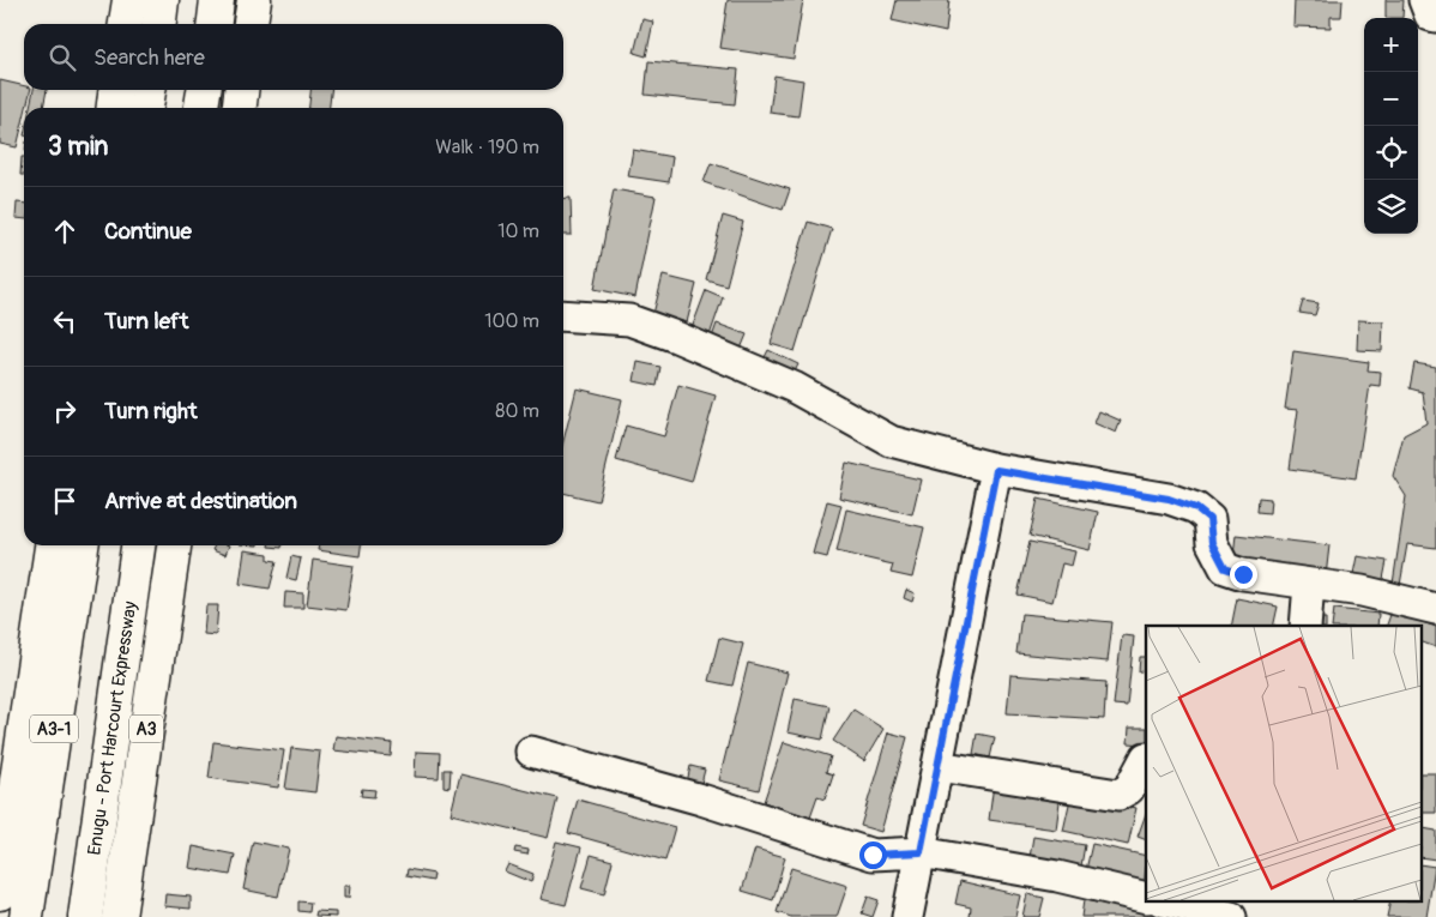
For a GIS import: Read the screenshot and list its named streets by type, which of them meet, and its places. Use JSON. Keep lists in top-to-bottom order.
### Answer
{
  "streets": {
    "main road": ["A3-1", "Enugu - Port Harcourt Expressway", "A3"]
  },
  "page": {
    "map_buttons": ["+", "−"],
    "search": "Search here",
    "heading": ["3 min", "Walk · 190 m"],
    "list": [
      ["Continue", "10 m"],
      ["Turn left", "100 m"],
      ["Turn right", "80 m"],
      "Arrive at destination"
    ]
  }
}
